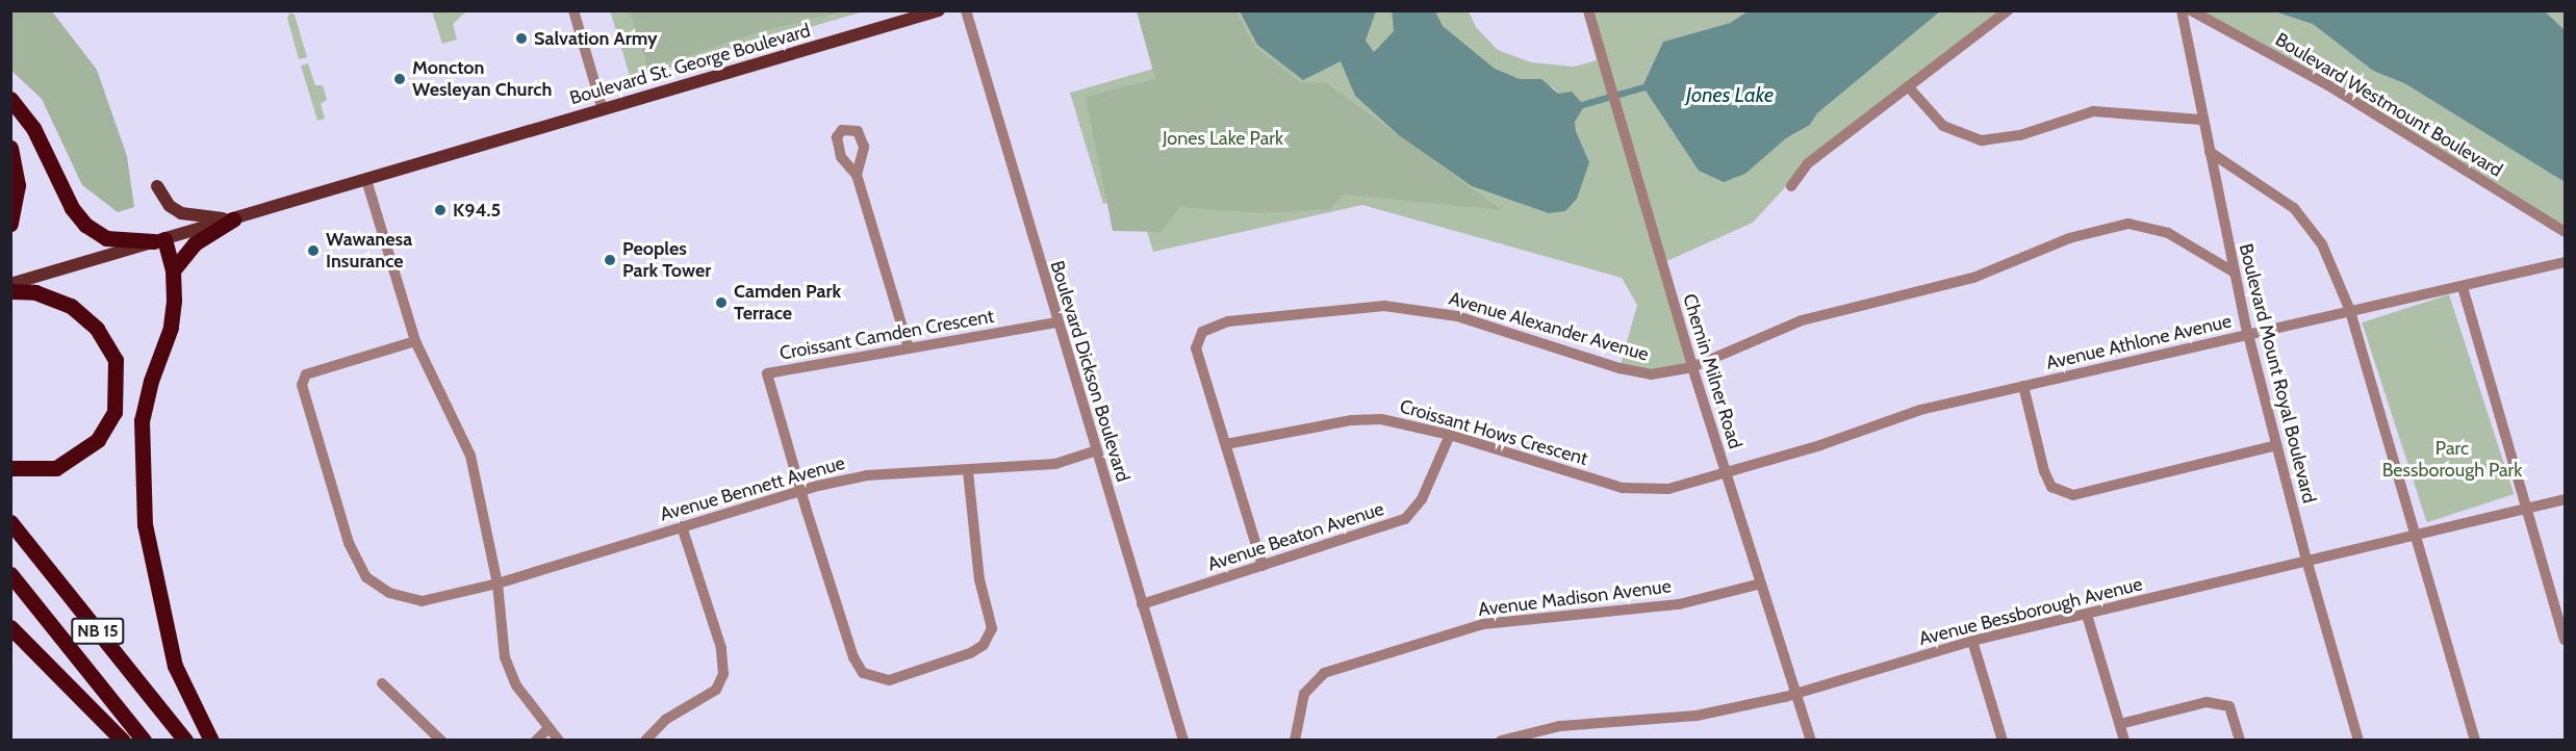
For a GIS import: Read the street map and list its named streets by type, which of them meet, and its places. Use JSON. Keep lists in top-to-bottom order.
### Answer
{
  "streets": {
    "highway": ["NB 15"],
    "main road": ["Boulevard St. George Boulevard"],
    "street": [
      "Boulevard Westmount Boulevard",
      "Avenue Alexander Avenue",
      "Croissant Camden Crescent",
      "Avenue Athlone Avenue",
      "Boulevard Dickson Boulevard",
      "Chemin Milner Road",
      "Boulevard Mount Royal Boulevard",
      "Croissant Hows Crescent",
      "Avenue Bennett Avenue",
      "Avenue Beaton Avenue",
      "Avenue Madison Avenue",
      "Avenue Bessborough Avenue"
    ]
  },
  "crossings": [
    ["Avenue Alexander Avenue", "Chemin Milner Road"],
    ["Avenue Alexander Avenue", "Boulevard Mount Royal Boulevard"],
    ["Avenue Alexander Avenue", "Croissant Hows Crescent"],
    ["Croissant Camden Crescent", "Boulevard Dickson Boulevard"],
    ["Croissant Camden Crescent", "Avenue Bennett Avenue"],
    ["Avenue Athlone Avenue", "Chemin Milner Road"],
    ["Avenue Athlone Avenue", "Boulevard Mount Royal Boulevard"],
    ["Avenue Athlone Avenue", "Croissant Hows Crescent"],
    ["Boulevard Dickson Boulevard", "Avenue Bennett Avenue"],
    ["Boulevard Dickson Boulevard", "Avenue Beaton Avenue"],
    ["Chemin Milner Road", "Croissant Hows Crescent"],
    ["Chemin Milner Road", "Avenue Madison Avenue"],
    ["Chemin Milner Road", "Avenue Bessborough Avenue"],
    ["Boulevard Mount Royal Boulevard", "Avenue Bessborough Avenue"],
    ["Croissant Hows Crescent", "Avenue Beaton Avenue"]
  ],
  "water": ["Jones Lake"],
  "parks": ["Jones Lake Park", "Parc Bessborough Park"],
  "places": [
    "Salvation Army",
    "Moncton Wesleyan Church",
    "K94.5",
    "Wawanesa Insurance",
    "Peoples Park Tower",
    "Camden Park Terrace"
  ]
}
